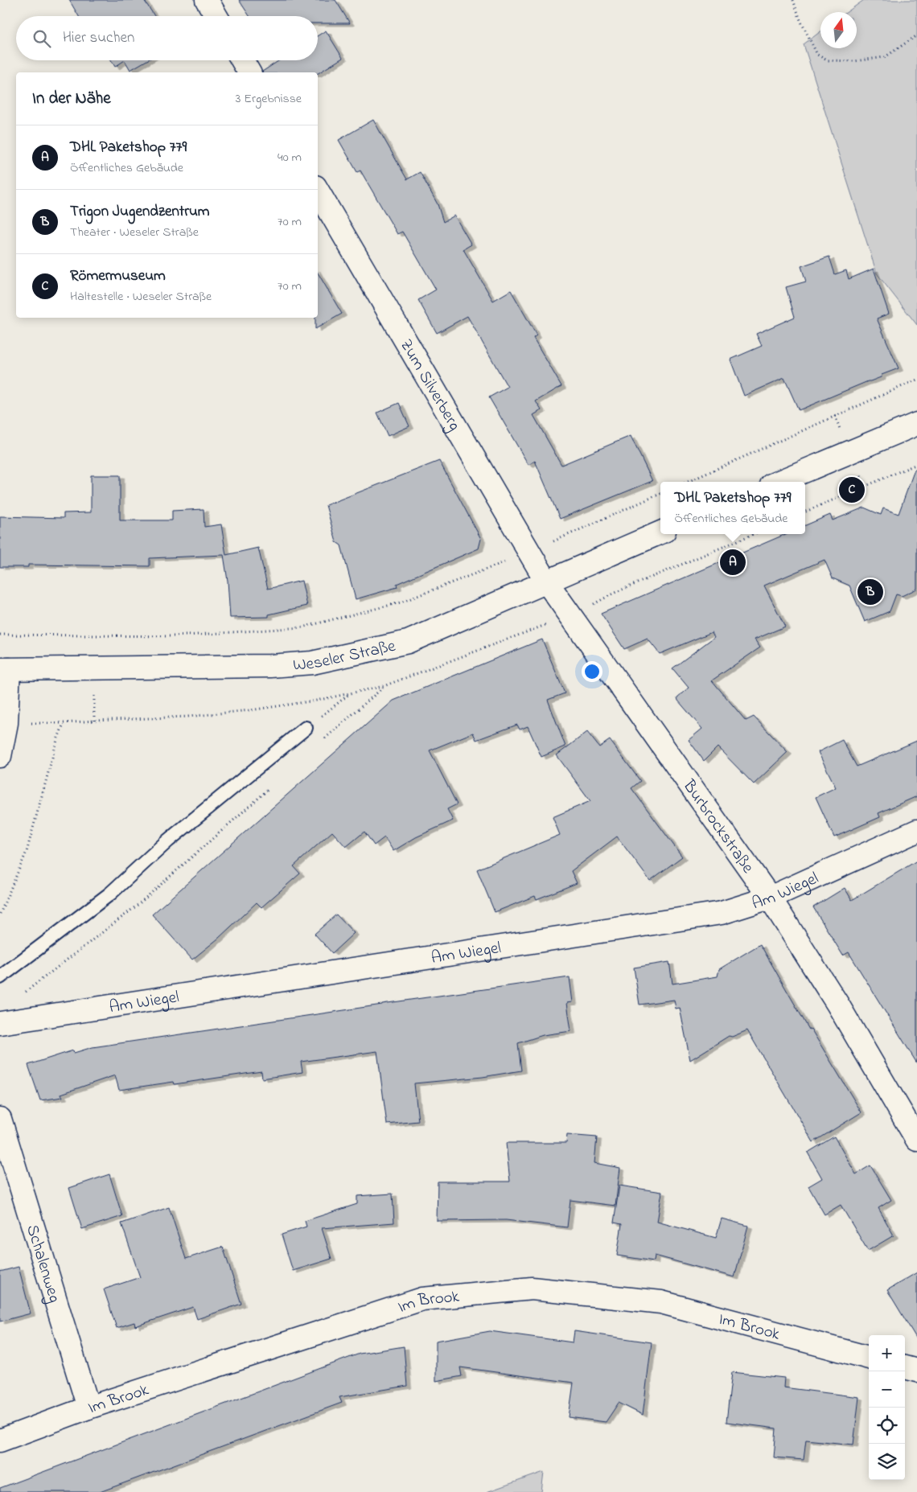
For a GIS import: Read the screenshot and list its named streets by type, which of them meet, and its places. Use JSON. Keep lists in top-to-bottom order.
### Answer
{
  "streets": {
    "street": [
      "Zum Silverberg",
      "Weseler Straße",
      "Burbrockstraße",
      "Am Wiegel",
      "Schalenweg",
      "Im Brook"
    ]
  },
  "crossings": [
    ["Zum Silverberg", "Weseler Straße"],
    ["Zum Silverberg", "Burbrockstraße"],
    ["Weseler Straße", "Burbrockstraße"],
    ["Burbrockstraße", "Am Wiegel"],
    ["Schalenweg", "Im Brook"]
  ],
  "north": "top",
  "page": {
    "search": "Hier suchen",
    "heading": ["In der Nähe", "3 Ergebnisse"],
    "list": [
      {
        "mark": "A",
        "name": "DHL Paketshop 779",
        "note": "Öffentliches Gebäude",
        "value": "40 m"
      },
      {
        "mark": "B",
        "name": "Trigon Jugendzentrum",
        "note": "Theater · Weseler Straße",
        "value": "70 m"
      },
      {
        "mark": "C",
        "name": "Römermuseum",
        "note": "Haltestelle · Weseler Straße",
        "value": "70 m"
      }
    ],
    "pins": ["C", "A", "B"],
    "popup": ["DHL Paketshop 779", "Öffentliches Gebäude"],
    "map_buttons": ["+", "−"]
  }
}
